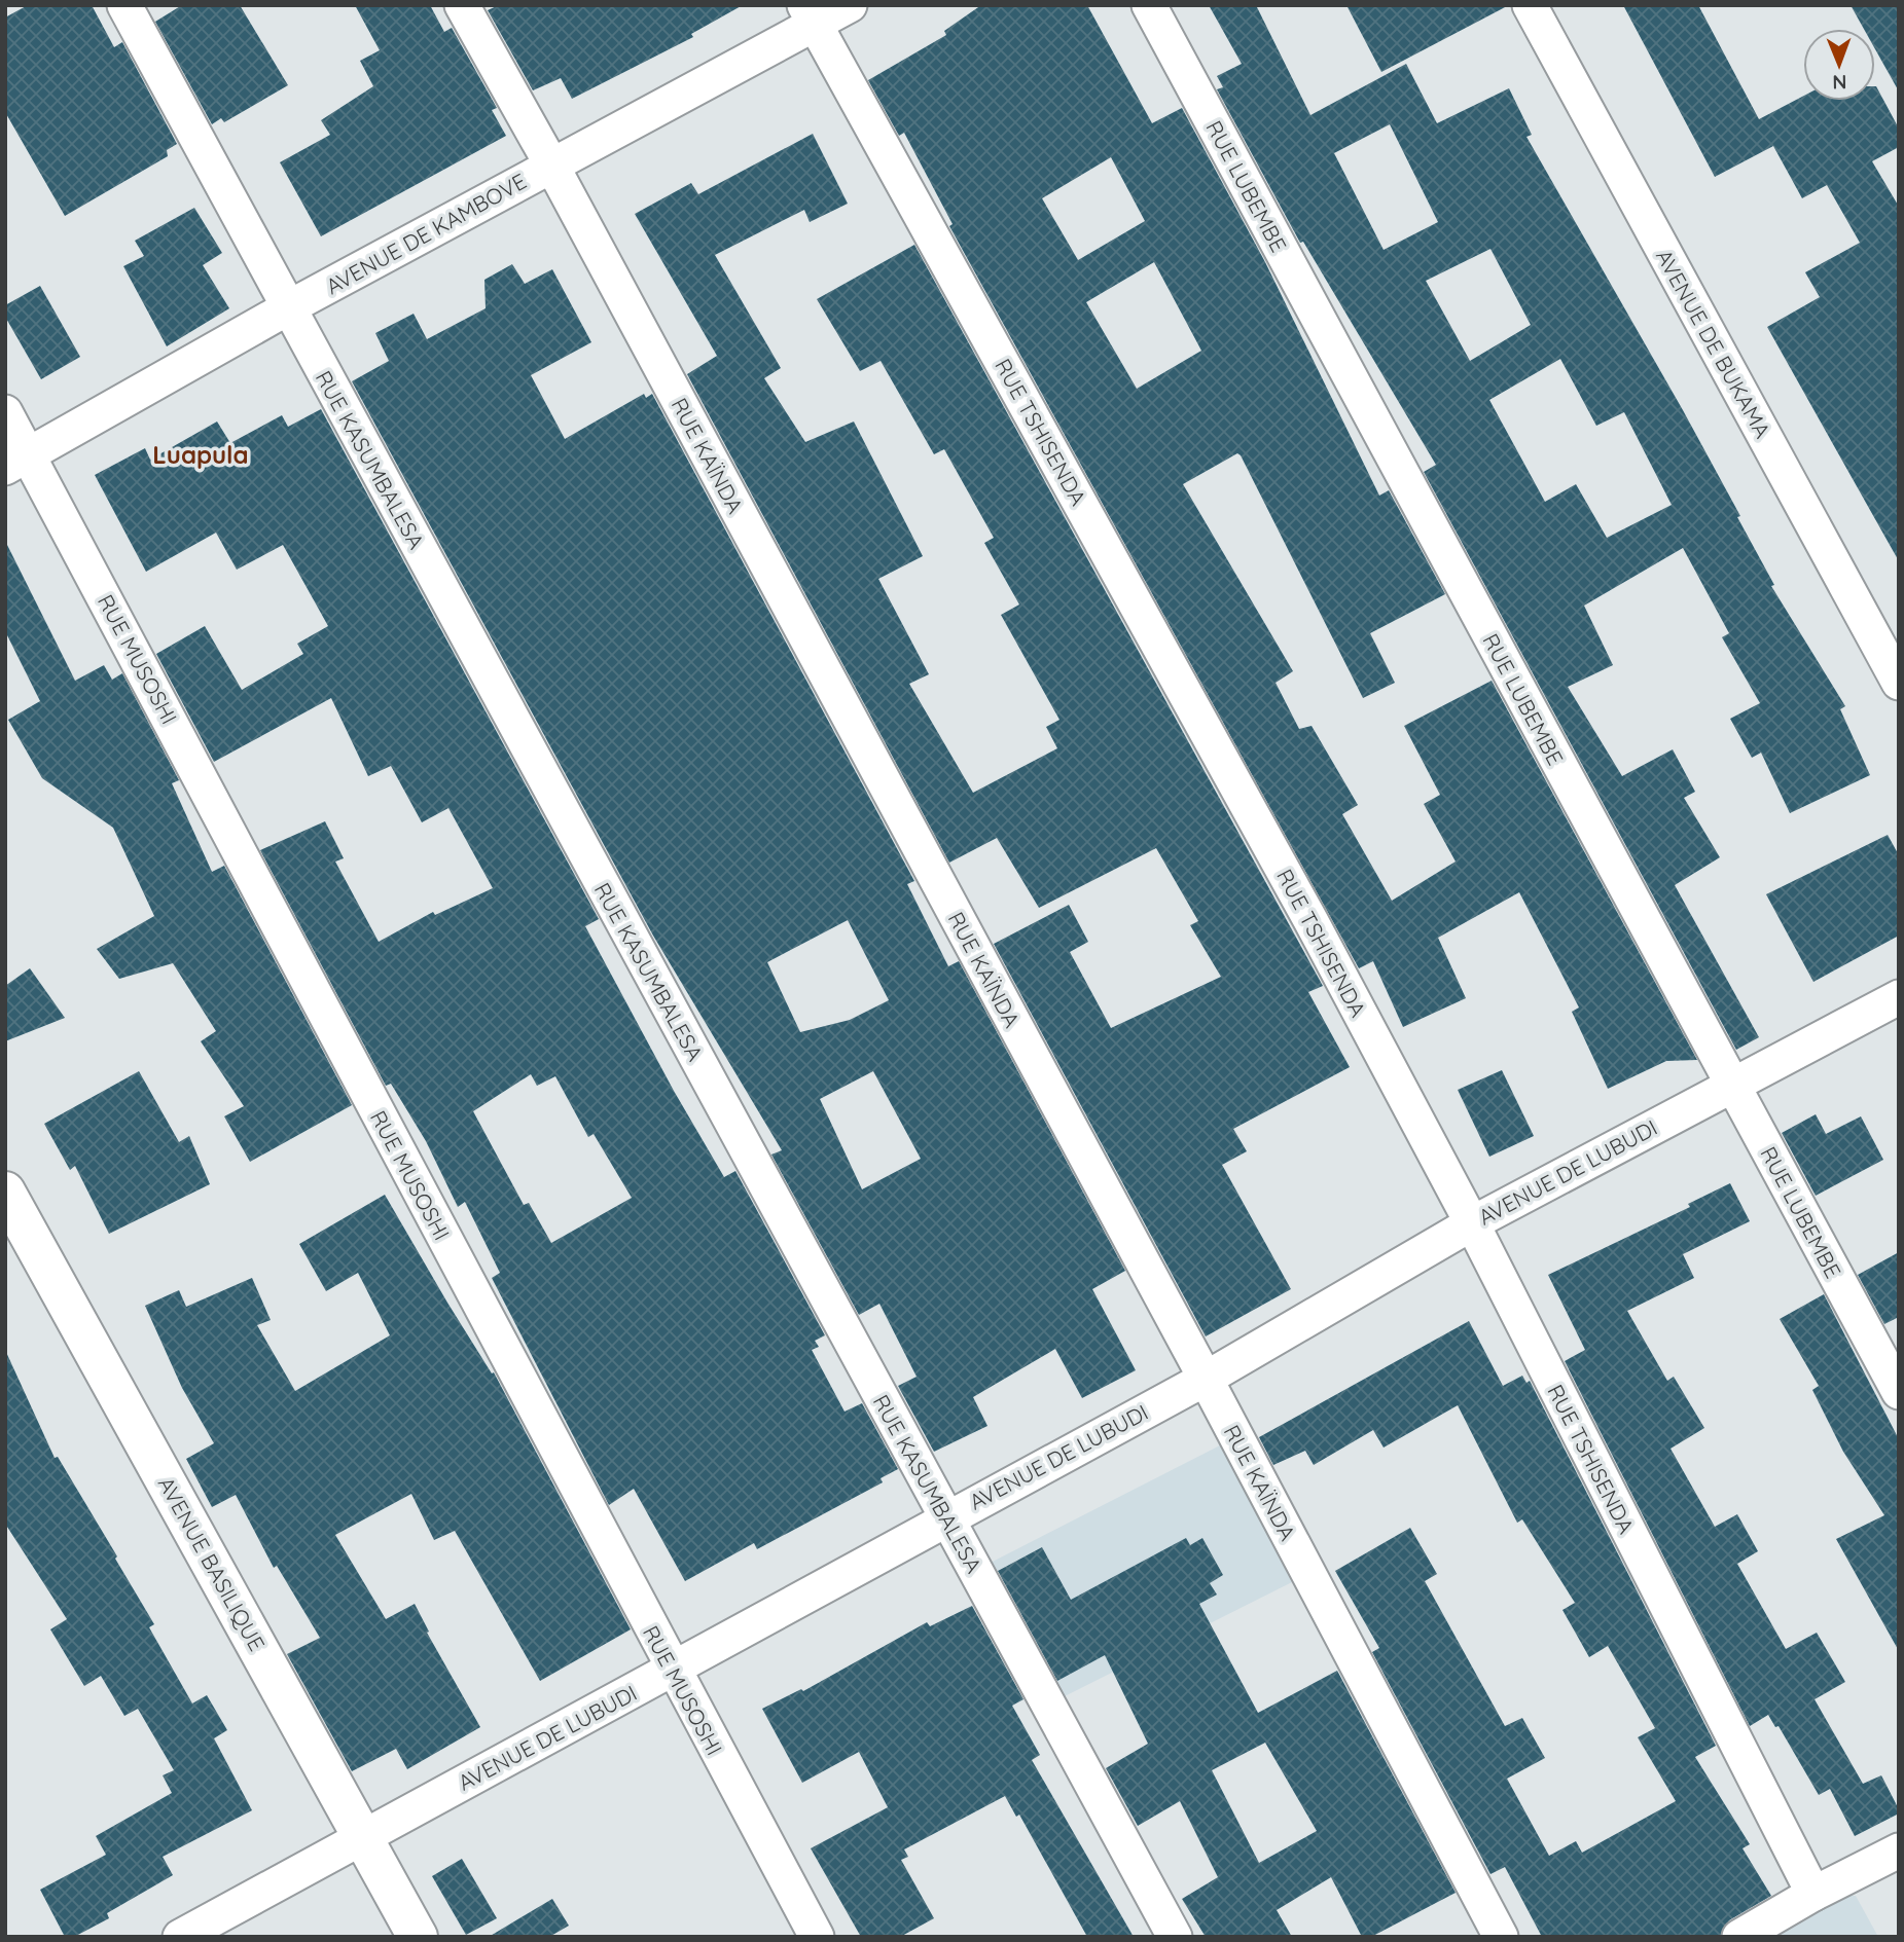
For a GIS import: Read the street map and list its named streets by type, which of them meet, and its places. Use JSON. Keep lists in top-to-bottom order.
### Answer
{
  "streets": {
    "street": [
      "RUE LUBEMBE",
      "AVENUE DE KAMBOVE",
      "AVENUE DE BUKAMA",
      "RUE TSHISENDA",
      "RUE KAÏNDA",
      "RUE KASUMBALESA",
      "RUE MUSOSHI",
      "AVENUE DE LUBUDI",
      "AVENUE BASILIQUE"
    ]
  },
  "crossings": [
    ["RUE LUBEMBE", "AVENUE DE LUBUDI"],
    ["AVENUE DE KAMBOVE", "RUE TSHISENDA"],
    ["AVENUE DE KAMBOVE", "RUE KAÏNDA"],
    ["AVENUE DE KAMBOVE", "RUE KASUMBALESA"],
    ["AVENUE DE KAMBOVE", "RUE MUSOSHI"],
    ["RUE TSHISENDA", "AVENUE DE LUBUDI"],
    ["RUE KAÏNDA", "AVENUE DE LUBUDI"],
    ["RUE KASUMBALESA", "AVENUE DE LUBUDI"],
    ["RUE MUSOSHI", "AVENUE DE LUBUDI"],
    ["AVENUE DE LUBUDI", "AVENUE BASILIQUE"]
  ],
  "districts": ["Luapula"],
  "north": "bottom"
}
